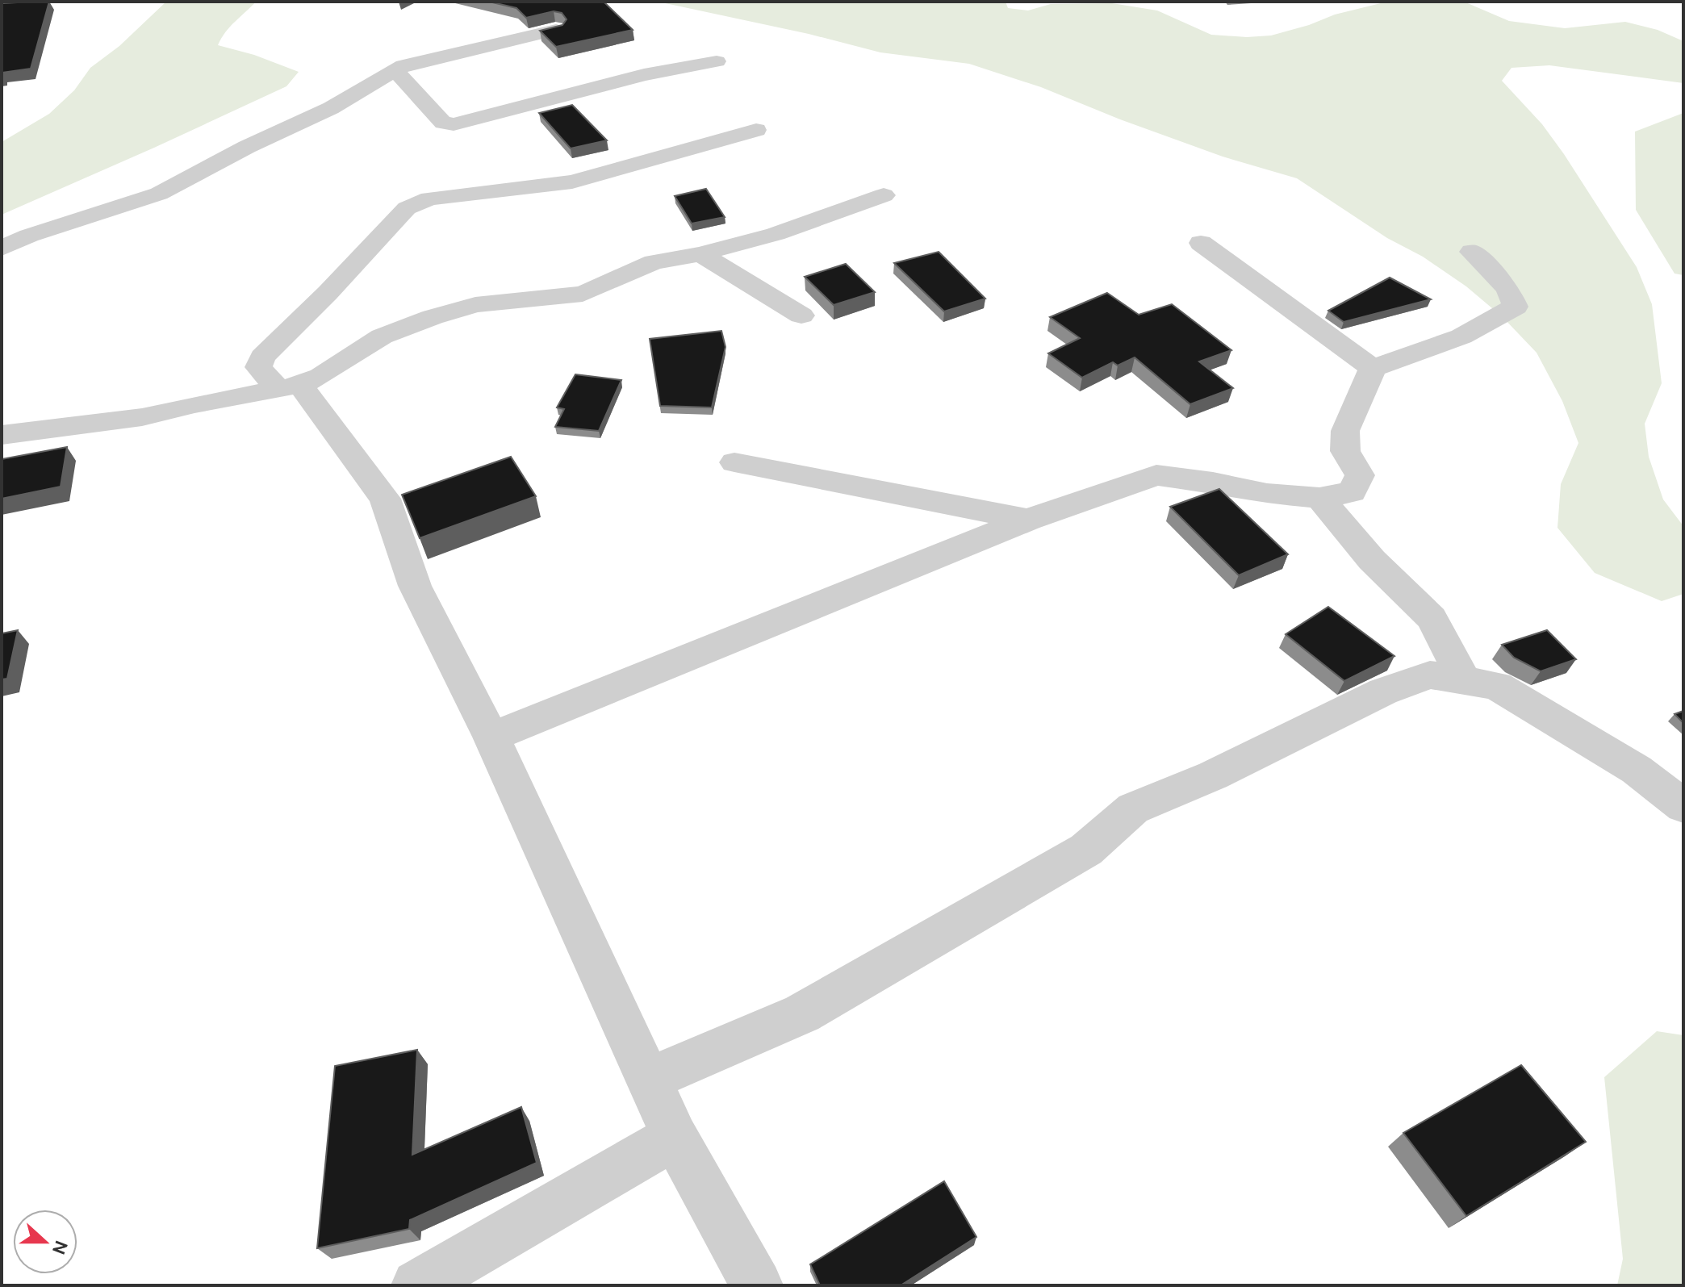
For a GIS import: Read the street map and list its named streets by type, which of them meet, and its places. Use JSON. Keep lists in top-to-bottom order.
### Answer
{
  "north": "right"
}
